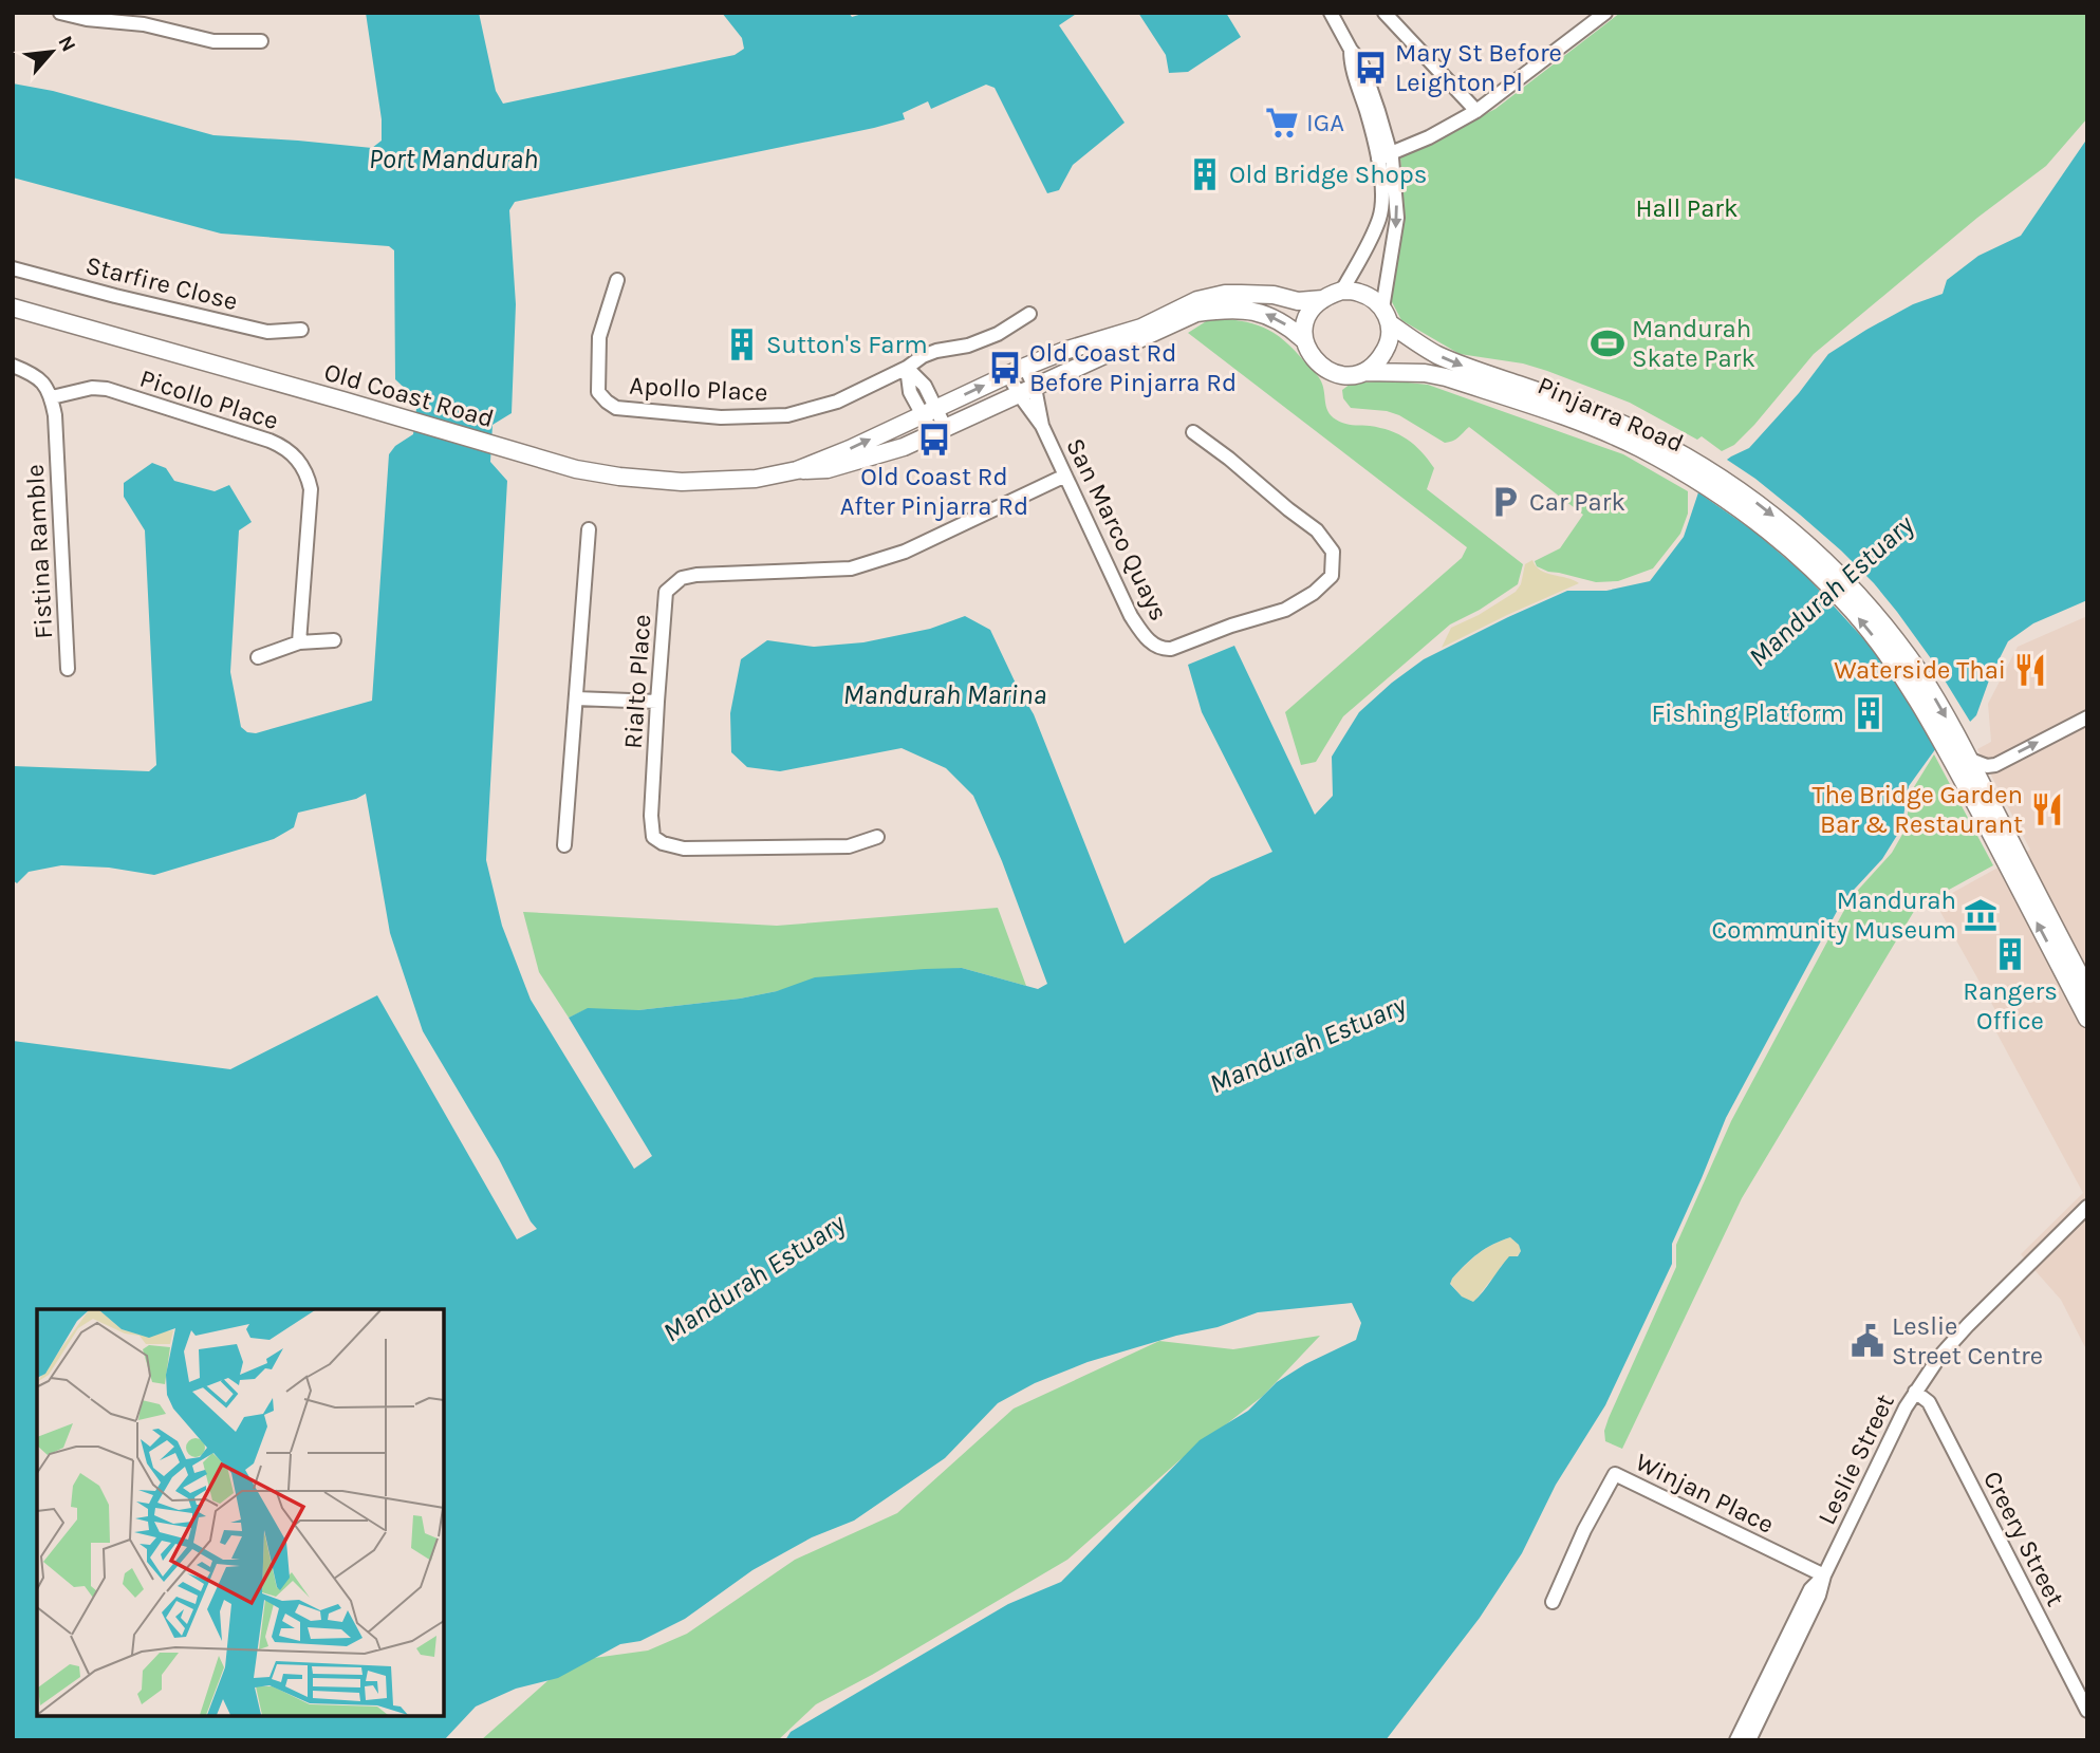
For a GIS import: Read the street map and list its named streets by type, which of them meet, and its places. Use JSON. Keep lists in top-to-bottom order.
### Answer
{
  "streets": {
    "main road": ["Old Coast Road", "Pinjarra Road"],
    "street": [
      "Starfire Close",
      "Apollo Place",
      "Picollo Place",
      "San Marco Quays",
      "Fistina Ramble",
      "Rialto Place",
      "Leslie Street",
      "Winjan Place",
      "Creery Street"
    ]
  },
  "crossings": [
    ["Old Coast Road", "Pinjarra Road"],
    ["Old Coast Road", "San Marco Quays"],
    ["Picollo Place", "Fistina Ramble"],
    ["San Marco Quays", "Rialto Place"],
    ["Leslie Street", "Winjan Place"],
    ["Leslie Street", "Creery Street"]
  ],
  "water": ["Port Mandurah", "Mandurah Estuary", "Mandurah Marina"],
  "parks": ["Hall Park"],
  "places": {
    "bus stop": ["Mary St Before Leighton Pl", "Old Coast Rd Before Pinjarra Rd", "Old Coast Rd After Pinjarra Rd"],
    "supermarket": ["IGA"],
    "building": [
      "Old Bridge Shops",
      "Sutton's Farm",
      "Fishing Platform",
      "Rangers Office"
    ],
    "sports": ["Mandurah Skate Park"],
    "parking": ["Car Park"],
    "restaurant": ["Waterside Thai", "The Bridge Garden Bar & Restaurant"],
    "museum": ["Mandurah Community Museum"],
    "public building": ["Leslie Street Centre"]
  },
  "north": "top right"
}
